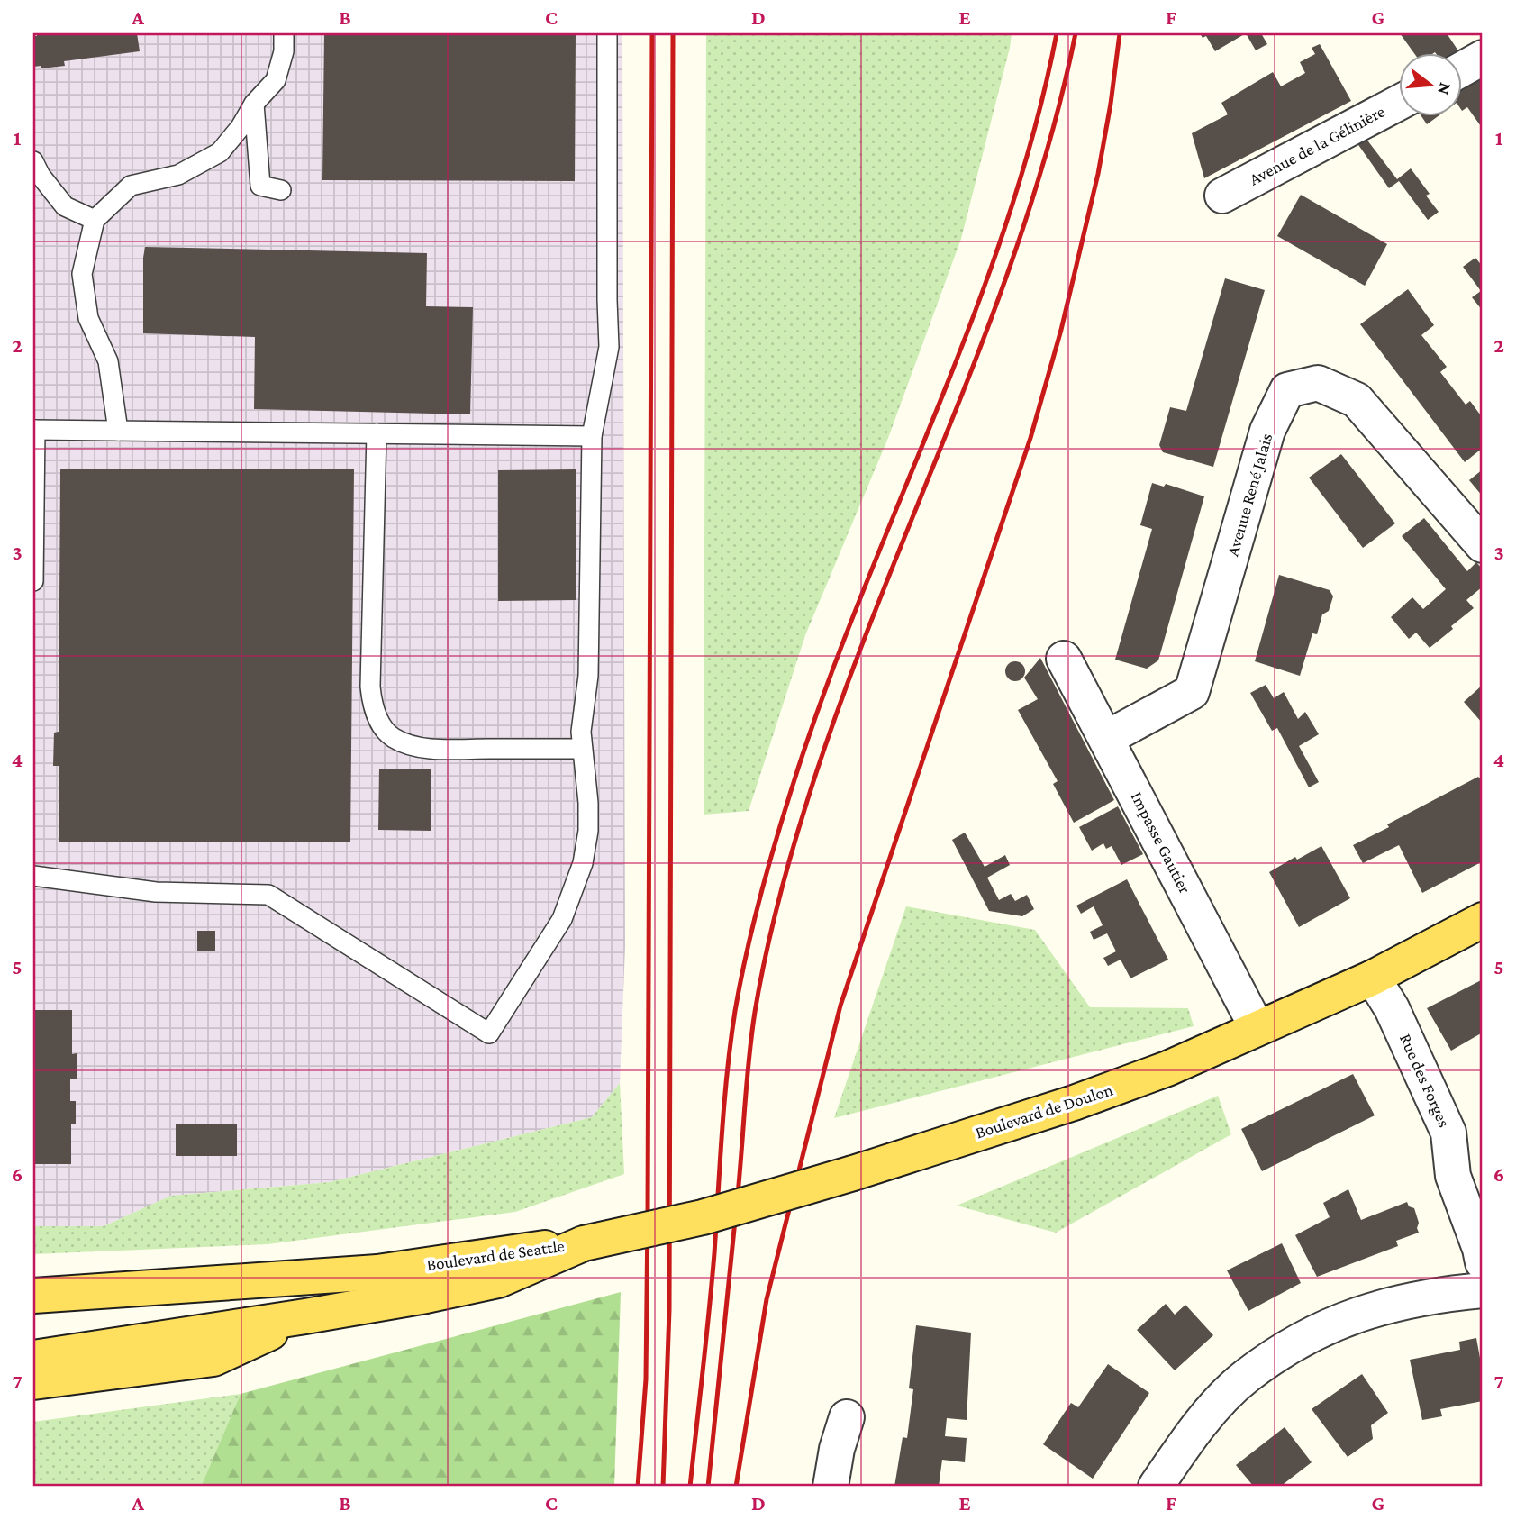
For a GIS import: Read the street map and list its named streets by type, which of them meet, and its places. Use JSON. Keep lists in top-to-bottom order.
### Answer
{
  "streets": {
    "main road": ["Boulevard de Doulon", "Boulevard de Seattle"],
    "street": [
      "Avenue de la Gélinière",
      "Avenue René Jalais",
      "Impasse Gautier",
      "Rue des Forges"
    ]
  },
  "crossings": [
    ["Avenue René Jalais", "Impasse Gautier"],
    ["Impasse Gautier", "Boulevard de Doulon"],
    ["Rue des Forges", "Boulevard de Doulon"],
    ["Boulevard de Doulon", "Boulevard de Seattle"]
  ],
  "north": "right",
  "grid": {
    "columns": [
      "A",
      "B",
      "C",
      "D",
      "E",
      "F",
      "G"
    ],
    "rows": [
      "1",
      "2",
      "3",
      "4",
      "5",
      "6",
      "7"
    ]
  }
}
